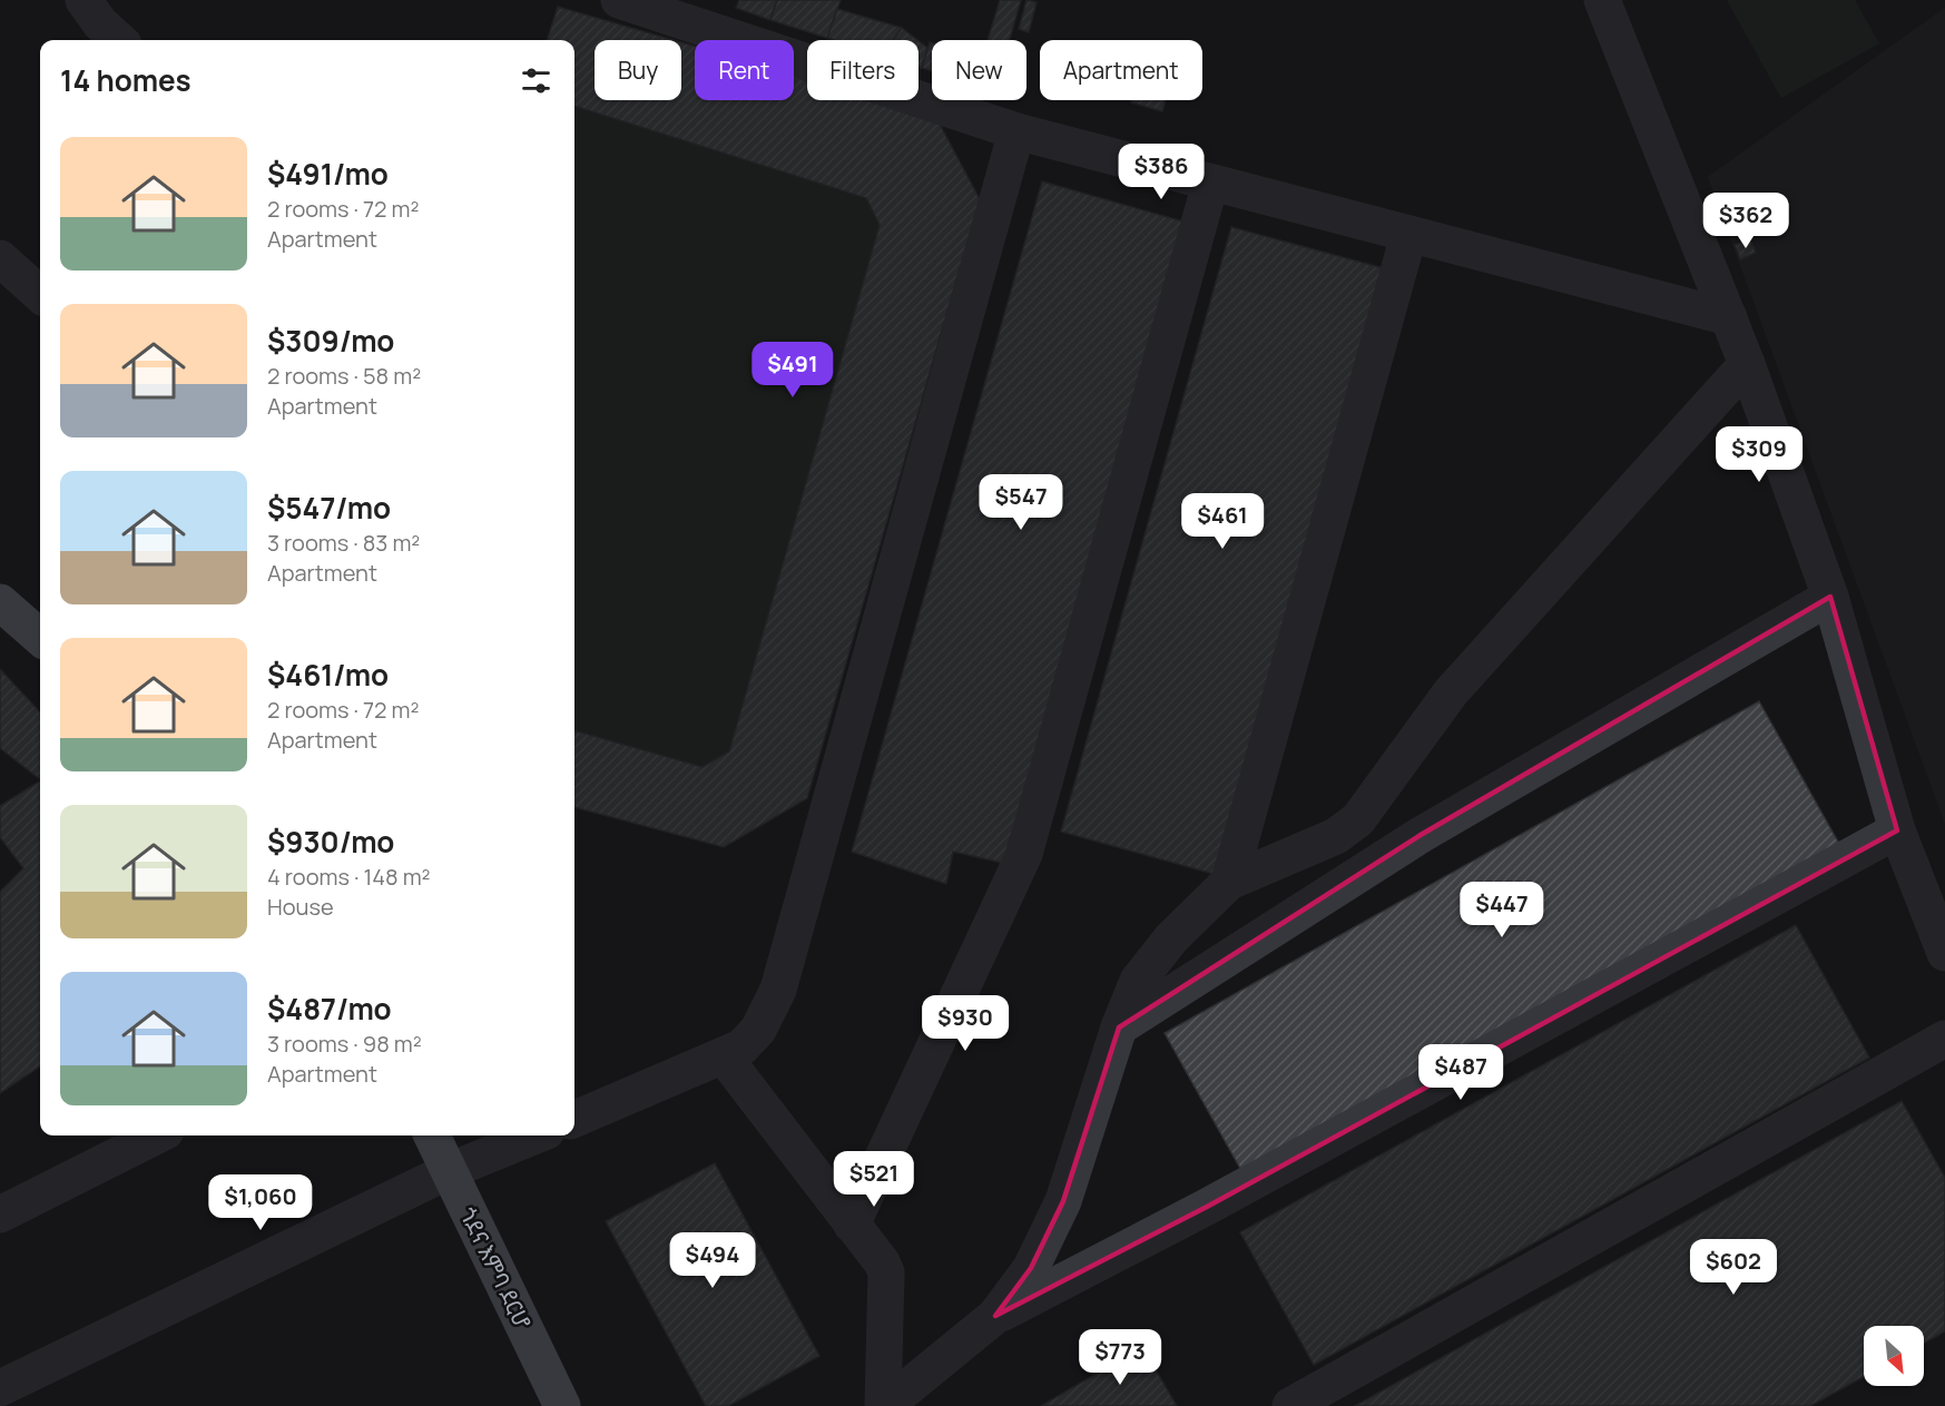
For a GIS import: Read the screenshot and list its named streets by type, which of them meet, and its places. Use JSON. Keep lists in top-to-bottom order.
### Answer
{
  "streets": {
    "highway": ["ጎደና እምባ ደርሆ"]
  },
  "north": "bottom right",
  "page": {
    "chip": [
      "Buy",
      "Rent",
      "Filters",
      "New",
      "Apartment"
    ],
    "heading": "14 homes",
    "list": [
      {
        "name": "$491/mo",
        "note": "2 rooms · 72 m² · Apartment"
      },
      {
        "name": "$309/mo",
        "note": "2 rooms · 58 m² · Apartment"
      },
      {
        "name": "$547/mo",
        "note": "3 rooms · 83 m² · Apartment"
      },
      {
        "name": "$461/mo",
        "note": "2 rooms · 72 m² · Apartment"
      },
      {
        "name": "$930/mo",
        "note": "4 rooms · 148 m² · House"
      },
      {
        "name": "$487/mo",
        "note": "3 rooms · 98 m² · Apartment"
      }
    ],
    "price": [
      "$386",
      "$362",
      "$491",
      "$309",
      "$547",
      "$461",
      "$447",
      "$930",
      "$487",
      "$521",
      "$1,060",
      "$494",
      "$602",
      "$773"
    ]
  }
}
